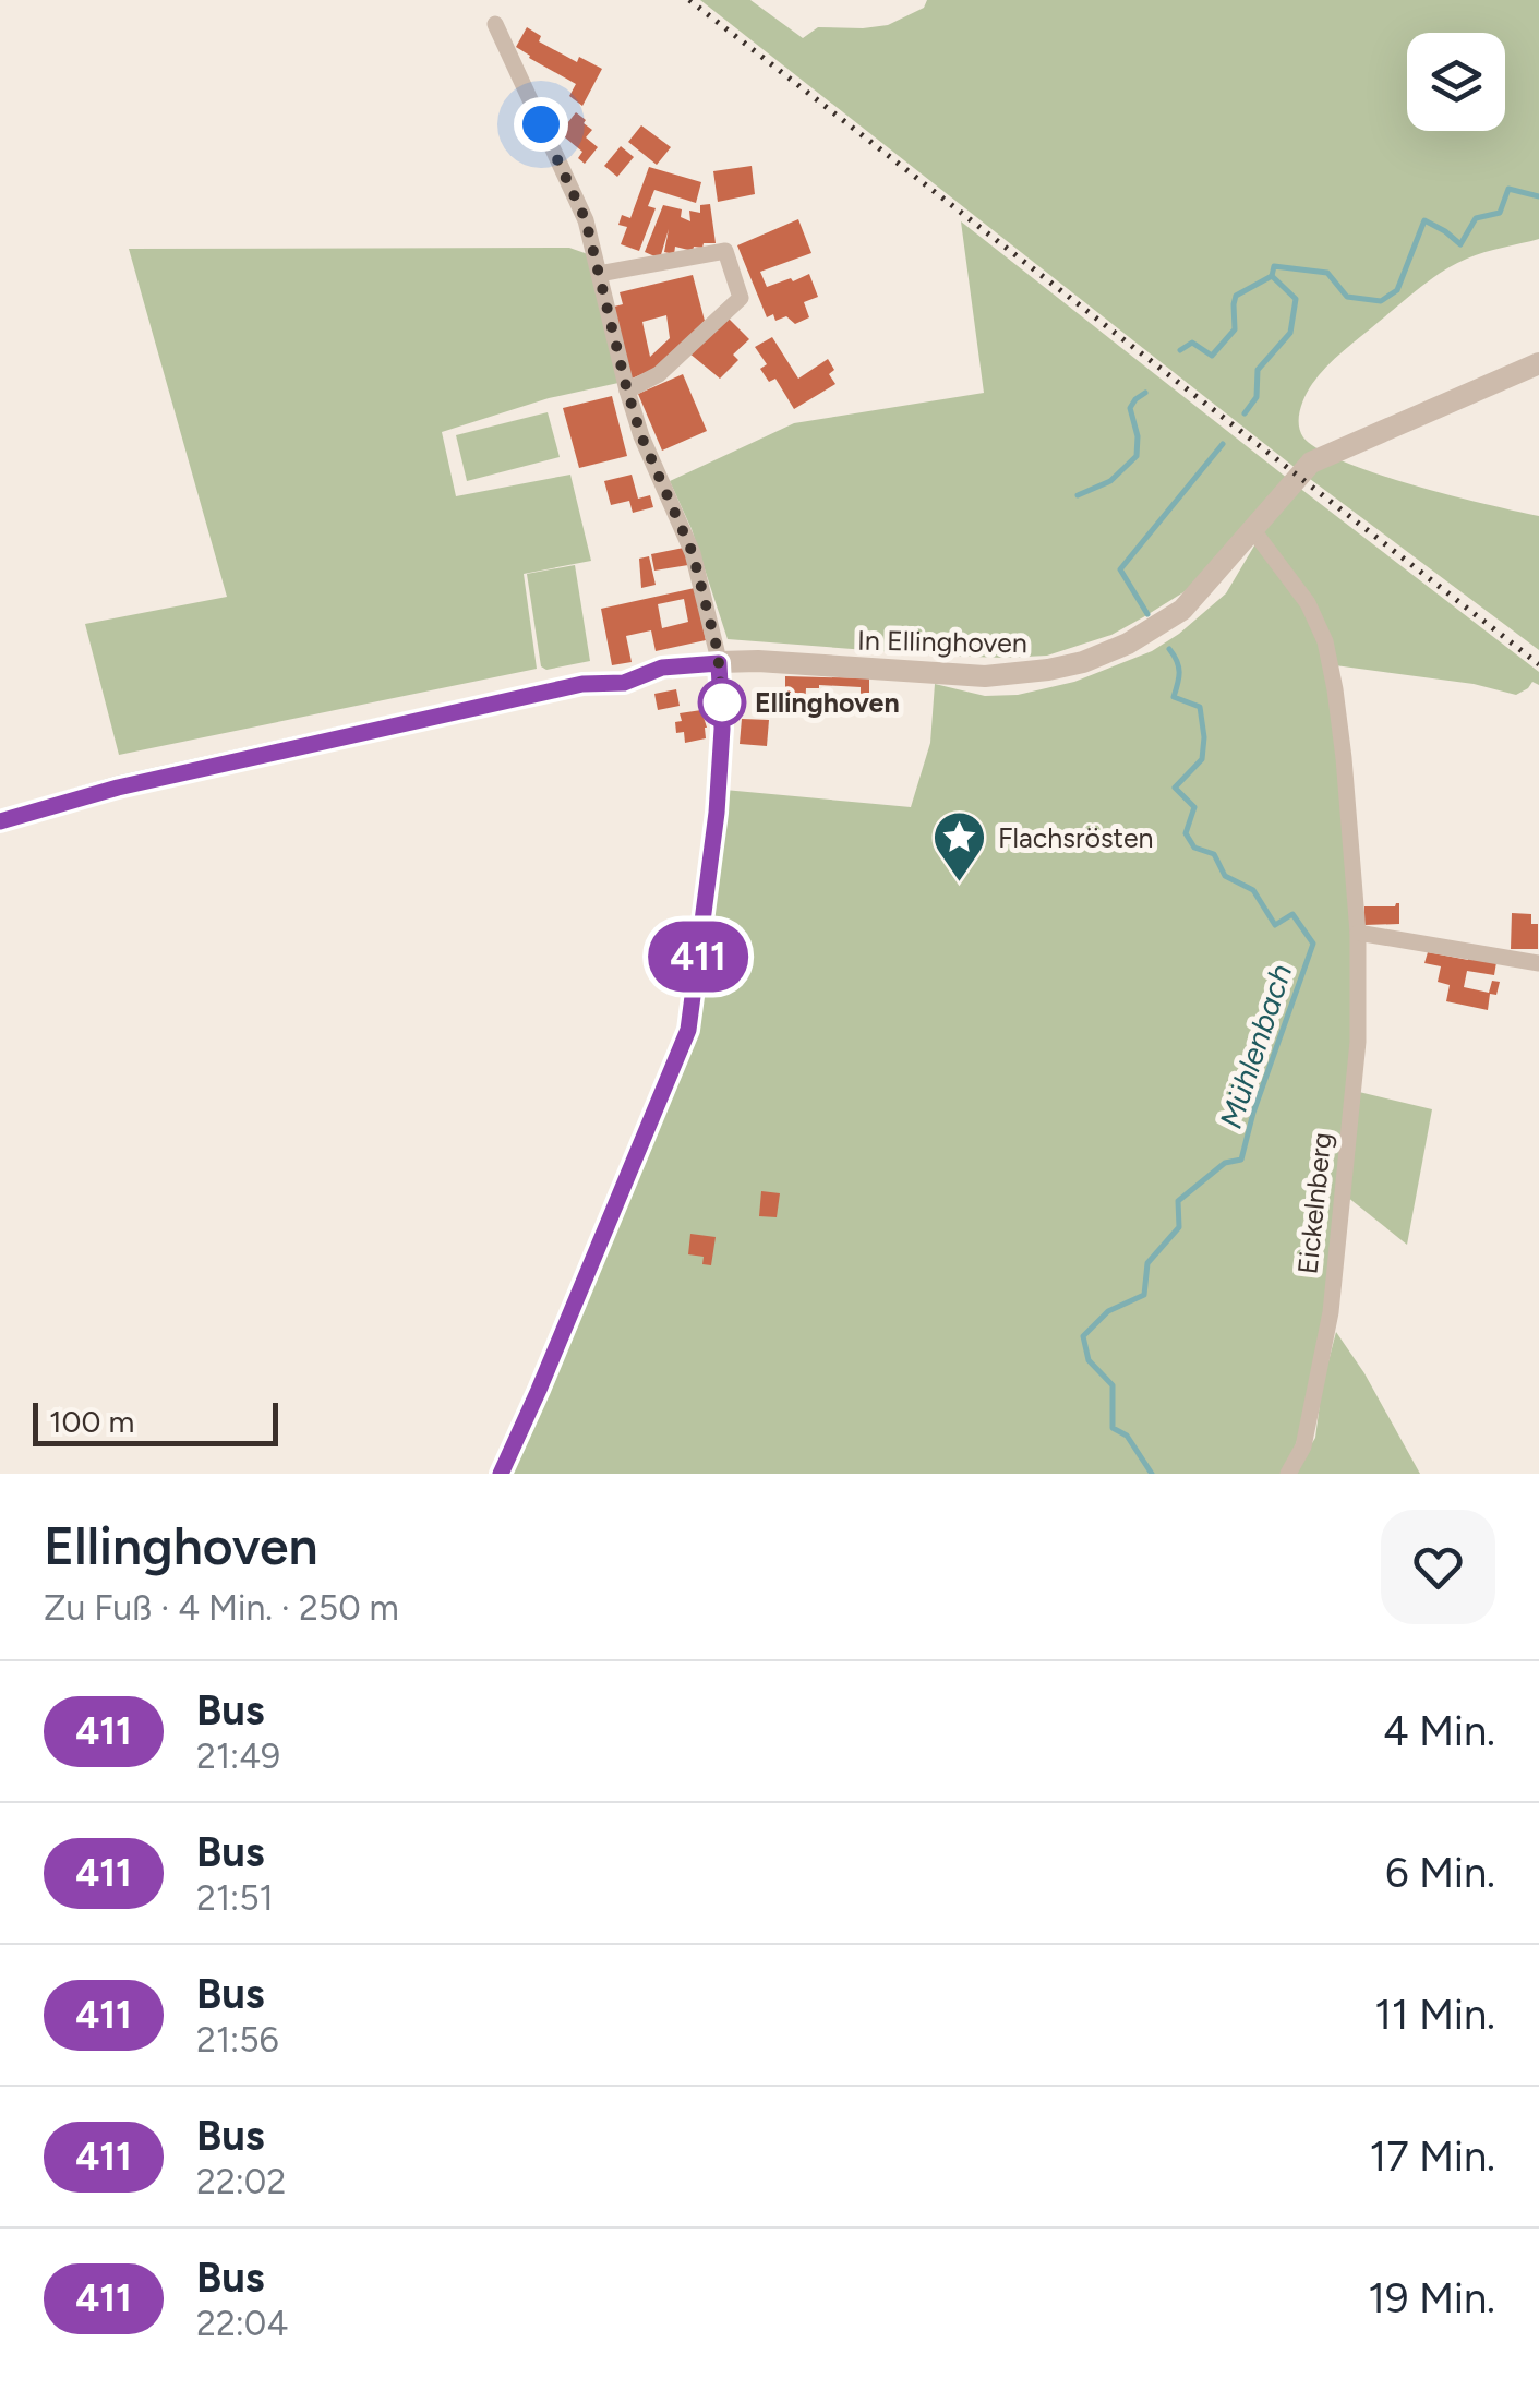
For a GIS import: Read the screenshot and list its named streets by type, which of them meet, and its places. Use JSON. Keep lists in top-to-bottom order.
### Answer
{
  "streets": {
    "street": ["In Ellinghoven", "Eickelnberg"]
  },
  "crossings": [
    ["In Ellinghoven", "Eickelnberg"]
  ],
  "water": ["Mühlenbach"],
  "places": {
    "other": ["Ellinghoven"],
    "place": ["Flachsrösten"]
  },
  "lines": ["bus line 411"],
  "scale_bar": "100 m",
  "page": {
    "on_map": "411",
    "scale": "100 m",
    "heading": ["Ellinghoven", "Zu Fuß · 4 Min. · 250 m"],
    "list": [
      {
        "mark": "411",
        "name": "Bus",
        "note": "21:49",
        "value": "4 Min."
      },
      {
        "mark": "411",
        "name": "Bus",
        "note": "21:51",
        "value": "6 Min."
      },
      {
        "mark": "411",
        "name": "Bus",
        "note": "21:56",
        "value": "11 Min."
      },
      {
        "mark": "411",
        "name": "Bus",
        "note": "22:02",
        "value": "17 Min."
      },
      {
        "mark": "411",
        "name": "Bus",
        "note": "22:04",
        "value": "19 Min."
      }
    ]
  }
}
